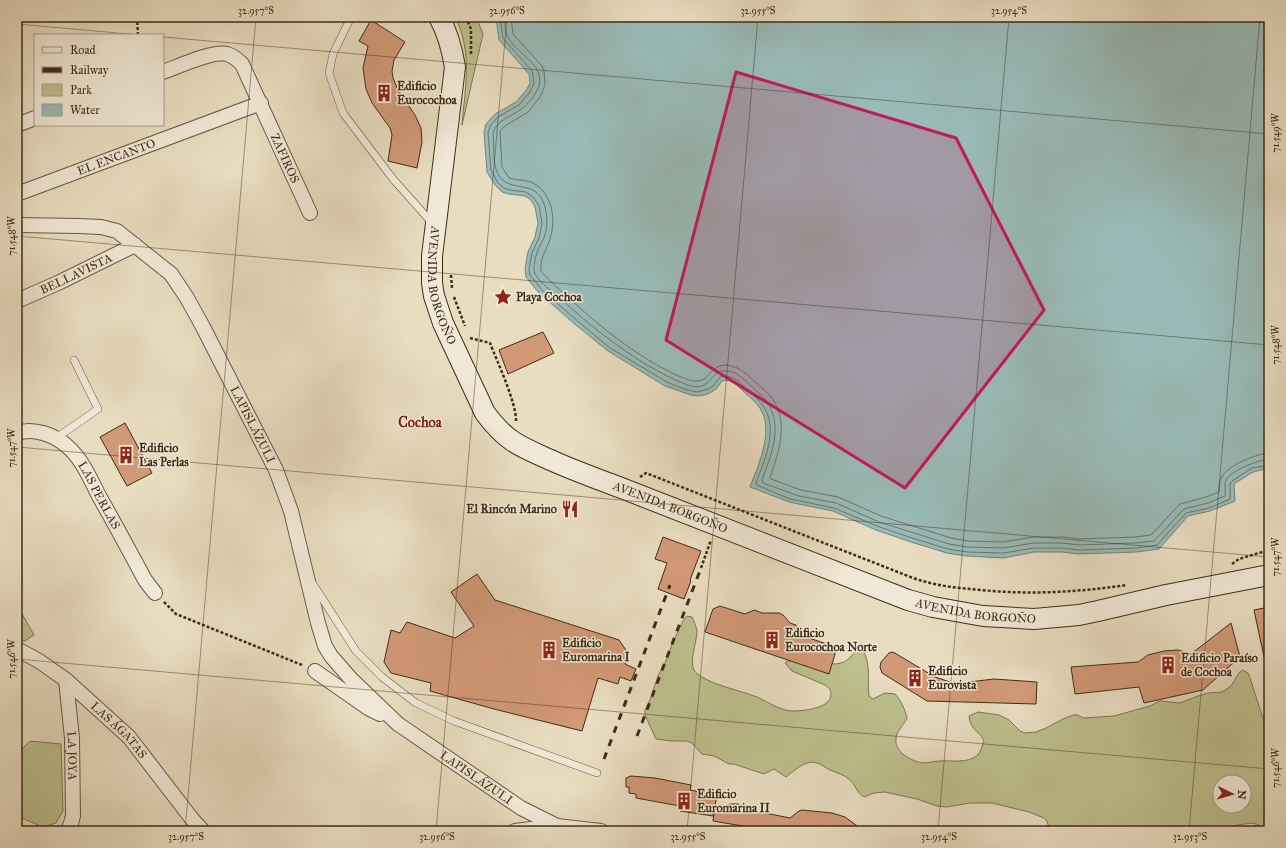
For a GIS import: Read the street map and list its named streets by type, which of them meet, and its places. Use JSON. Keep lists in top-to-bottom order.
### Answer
{
  "streets": {
    "main road": ["AVENIDA BORGOÑO"],
    "street": [
      "EL ENCANTO",
      "ZAFIROS",
      "BELLAVISTA",
      "LAPISLÁZULI",
      "LAS PERLAS",
      "LAS ÁGATAS",
      "LA JOYA"
    ]
  },
  "crossings": [
    ["EL ENCANTO", "ZAFIROS"],
    ["BELLAVISTA", "LAPISLÁZULI"],
    ["LAS ÁGATAS", "LA JOYA"]
  ],
  "districts": ["Cochoa"],
  "places": {
    "building": [
      "Edificio Eurocochoa",
      "Edificio Las Perlas",
      "Edificio Eurocochoa Norte",
      "Edificio Euromarina I",
      "Edificio Paraíso de Cochoa",
      "Edificio Eurovista",
      "Edificio Euromarina II"
    ],
    "place": ["Playa Cochoa"],
    "restaurant": ["El Rincón Marino"]
  },
  "legend": [
    "Road",
    "Railway",
    "Park",
    "Water"
  ],
  "north": "right",
  "coordinates": [
    "32.957°S",
    "32.956°S",
    "32.955°S",
    "32.954°S",
    "71.549°W",
    "71.548°W",
    "71.547°W",
    "71.546°W",
    "32.953°S"
  ]
}
